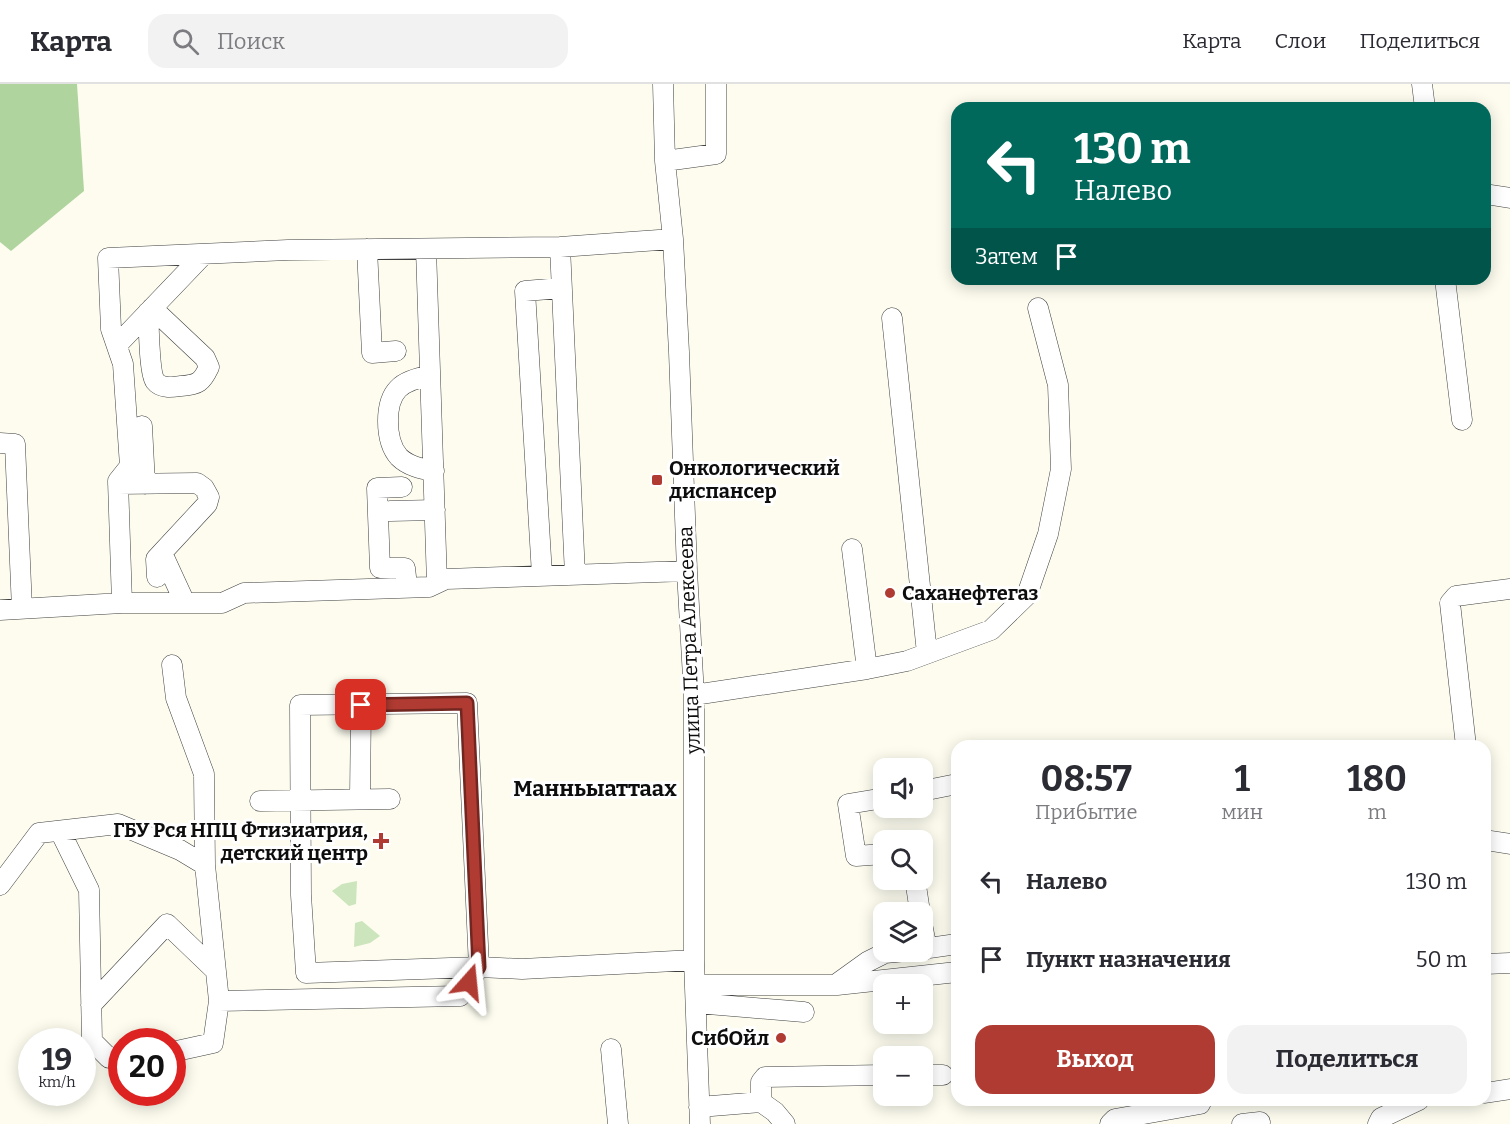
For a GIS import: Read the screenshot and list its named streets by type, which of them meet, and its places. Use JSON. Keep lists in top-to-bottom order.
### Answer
{
  "streets": {
    "street": ["улица Петра Алексеева"]
  },
  "districts": ["Манньыаттаах"],
  "places": {
    "transit": ["Онкологический диспансер"],
    "other": ["Саханефтегаз", "СибОйл"],
    "health": ["ГБУ Рся НПЦ Фтизиатрия, детский центр"]
  },
  "page": {
    "header": "Карта",
    "search": "Поиск",
    "nav": ["Карта", "Слои", "Поделиться"],
    "turn": ["130 m", "Налево"],
    "then": "Затем",
    "eta": [
      "08:57",
      "Прибытие",
      "1",
      "мин",
      "180",
      "m"
    ],
    "map_buttons": ["+", "−"],
    "list": [
      {
        "name": "Налево",
        "value": "130 m"
      },
      {
        "name": "Пункт назначения",
        "value": "50 m"
      }
    ],
    "buttons": ["Выход", "Поделиться"],
    "speed": "19 km/h",
    "limit": "20"
  }
}
